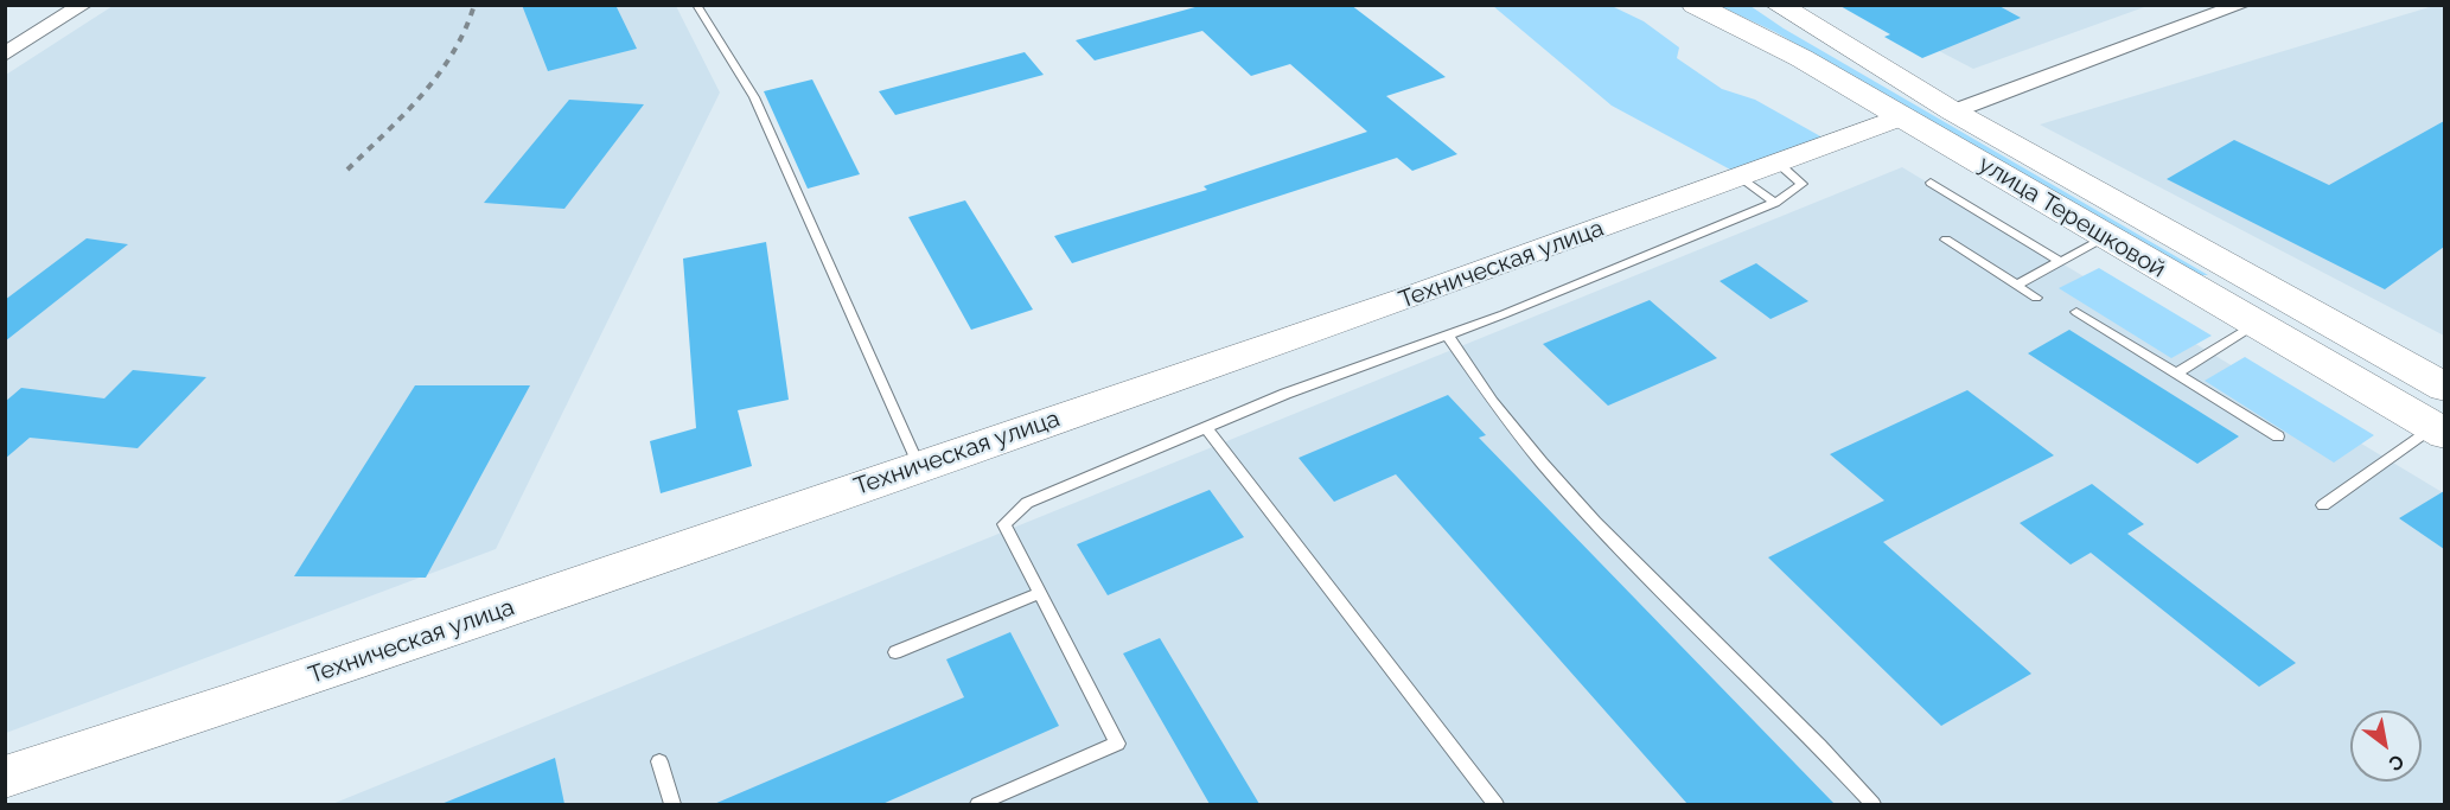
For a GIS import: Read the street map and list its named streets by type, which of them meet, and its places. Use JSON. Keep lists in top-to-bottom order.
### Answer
{
  "streets": {
    "main road": ["улица Терешковой"],
    "street": ["Техническая улица"]
  },
  "crossings": [
    ["улица Терешковой", "Техническая улица"]
  ],
  "north": "bottom right"
}
